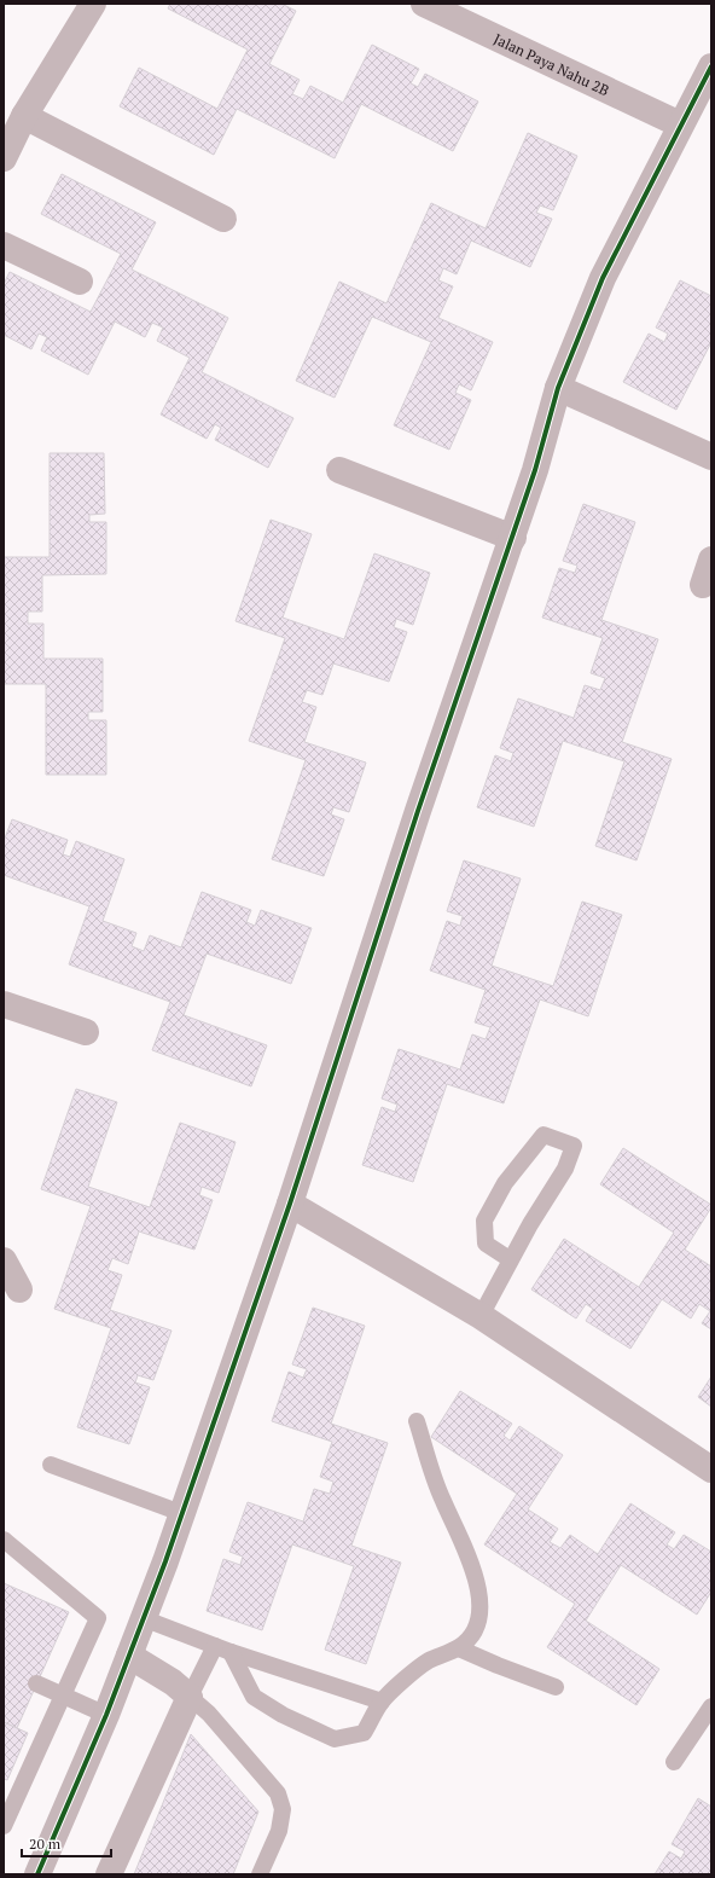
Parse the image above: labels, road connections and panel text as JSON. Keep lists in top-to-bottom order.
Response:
{
  "streets": {
    "street": ["Jalan Paya Nahu 2B"]
  },
  "scale_bar": "20 m"
}
